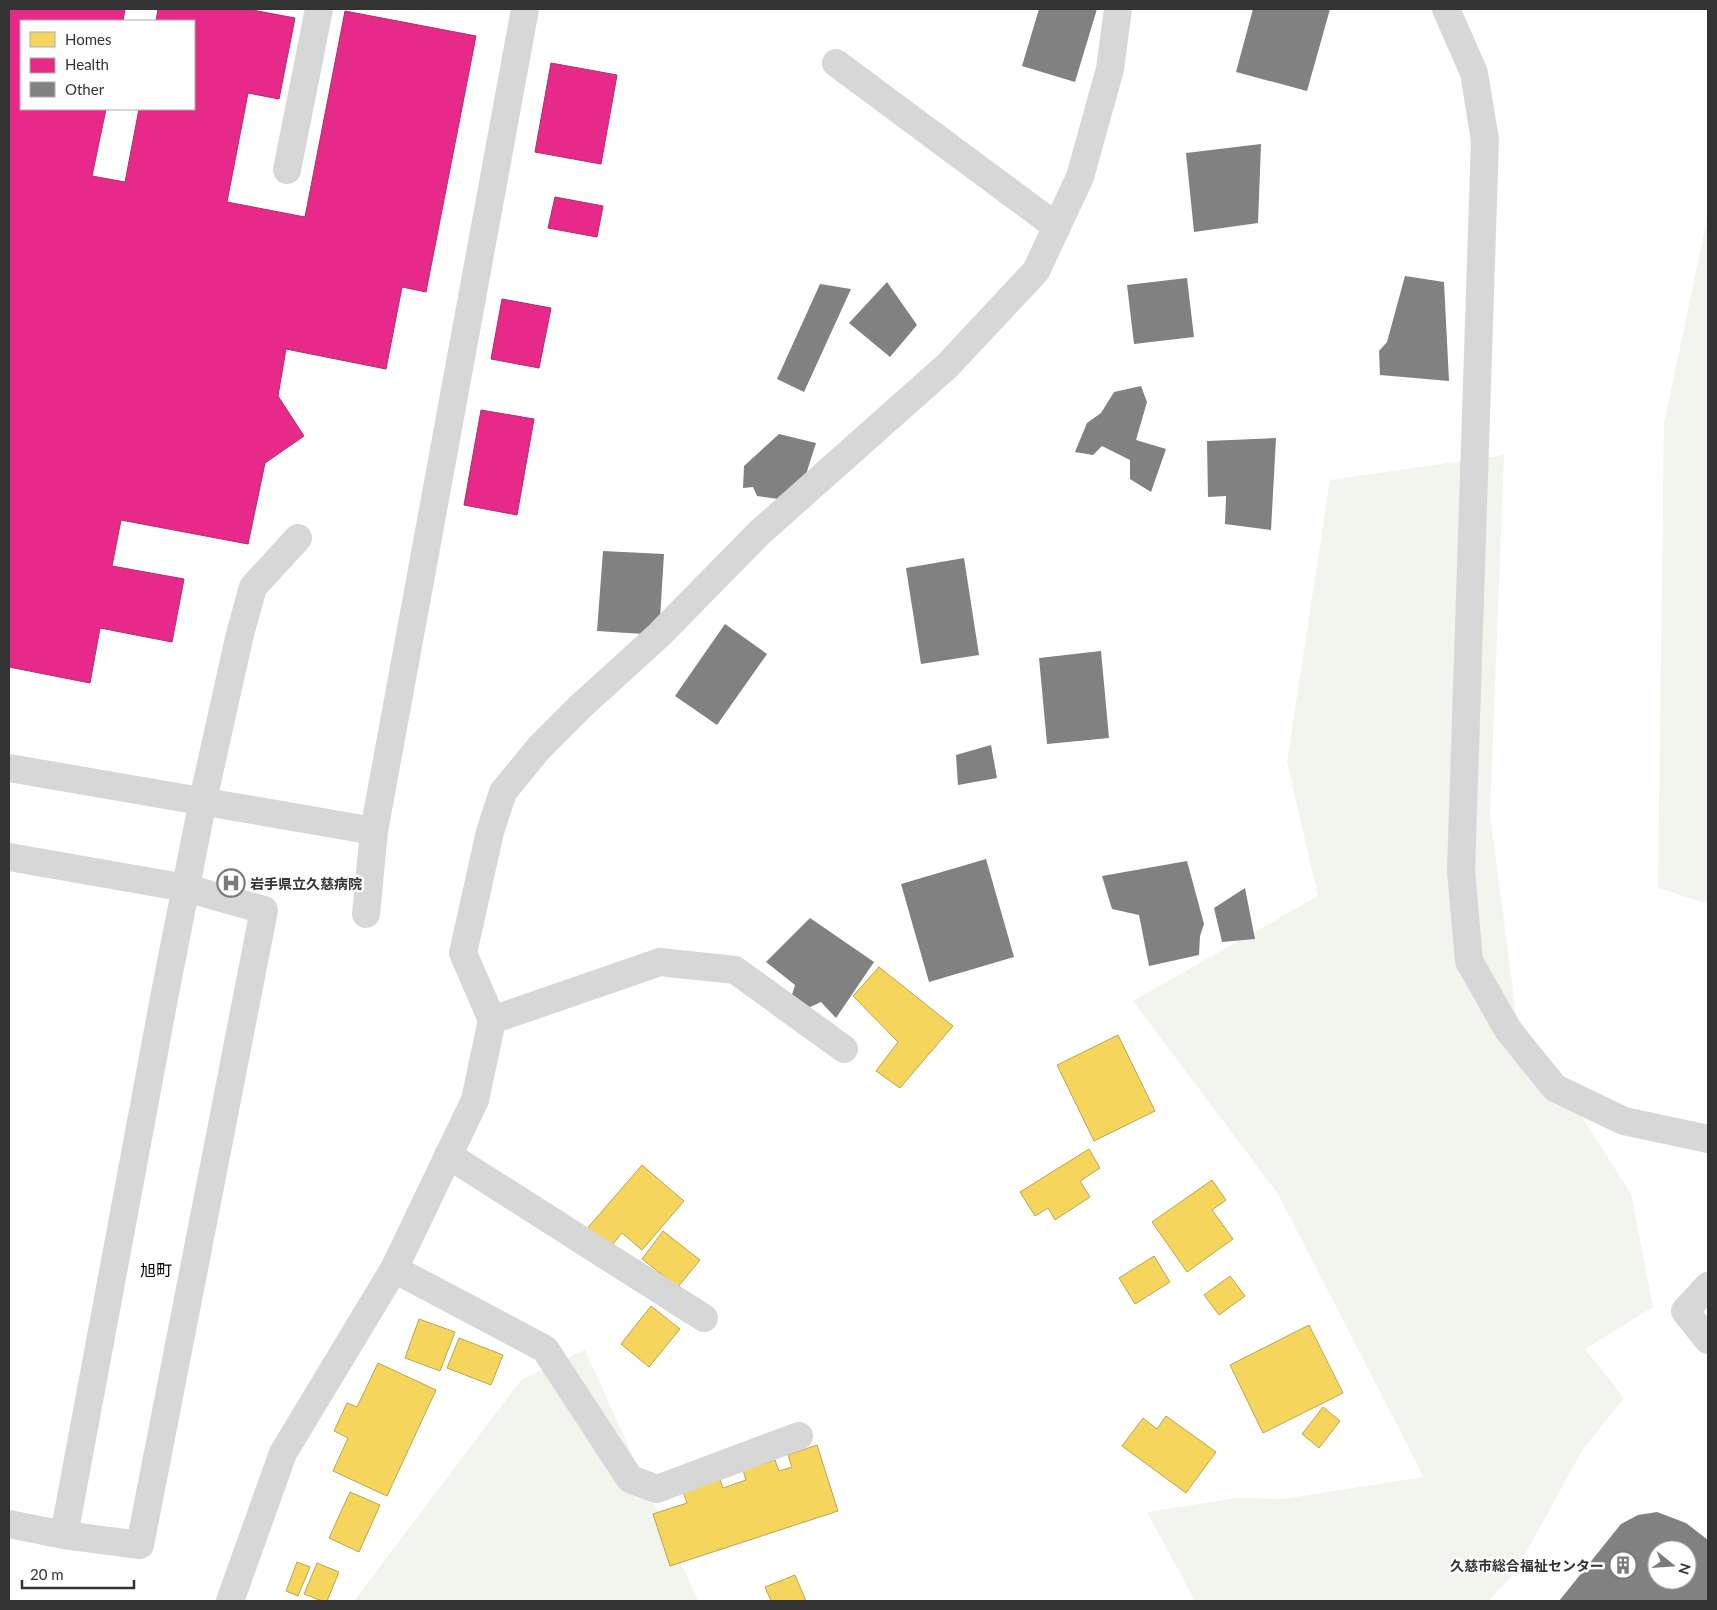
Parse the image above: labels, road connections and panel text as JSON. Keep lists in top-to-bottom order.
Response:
{
  "districts": ["旭町"],
  "places": {
    "hospital": ["岩手県立久慈病院"],
    "building": ["久慈市総合福祉センター"]
  },
  "legend": ["Homes", "Health", "Other"],
  "scale_bar": "20 m",
  "north": "right"
}
